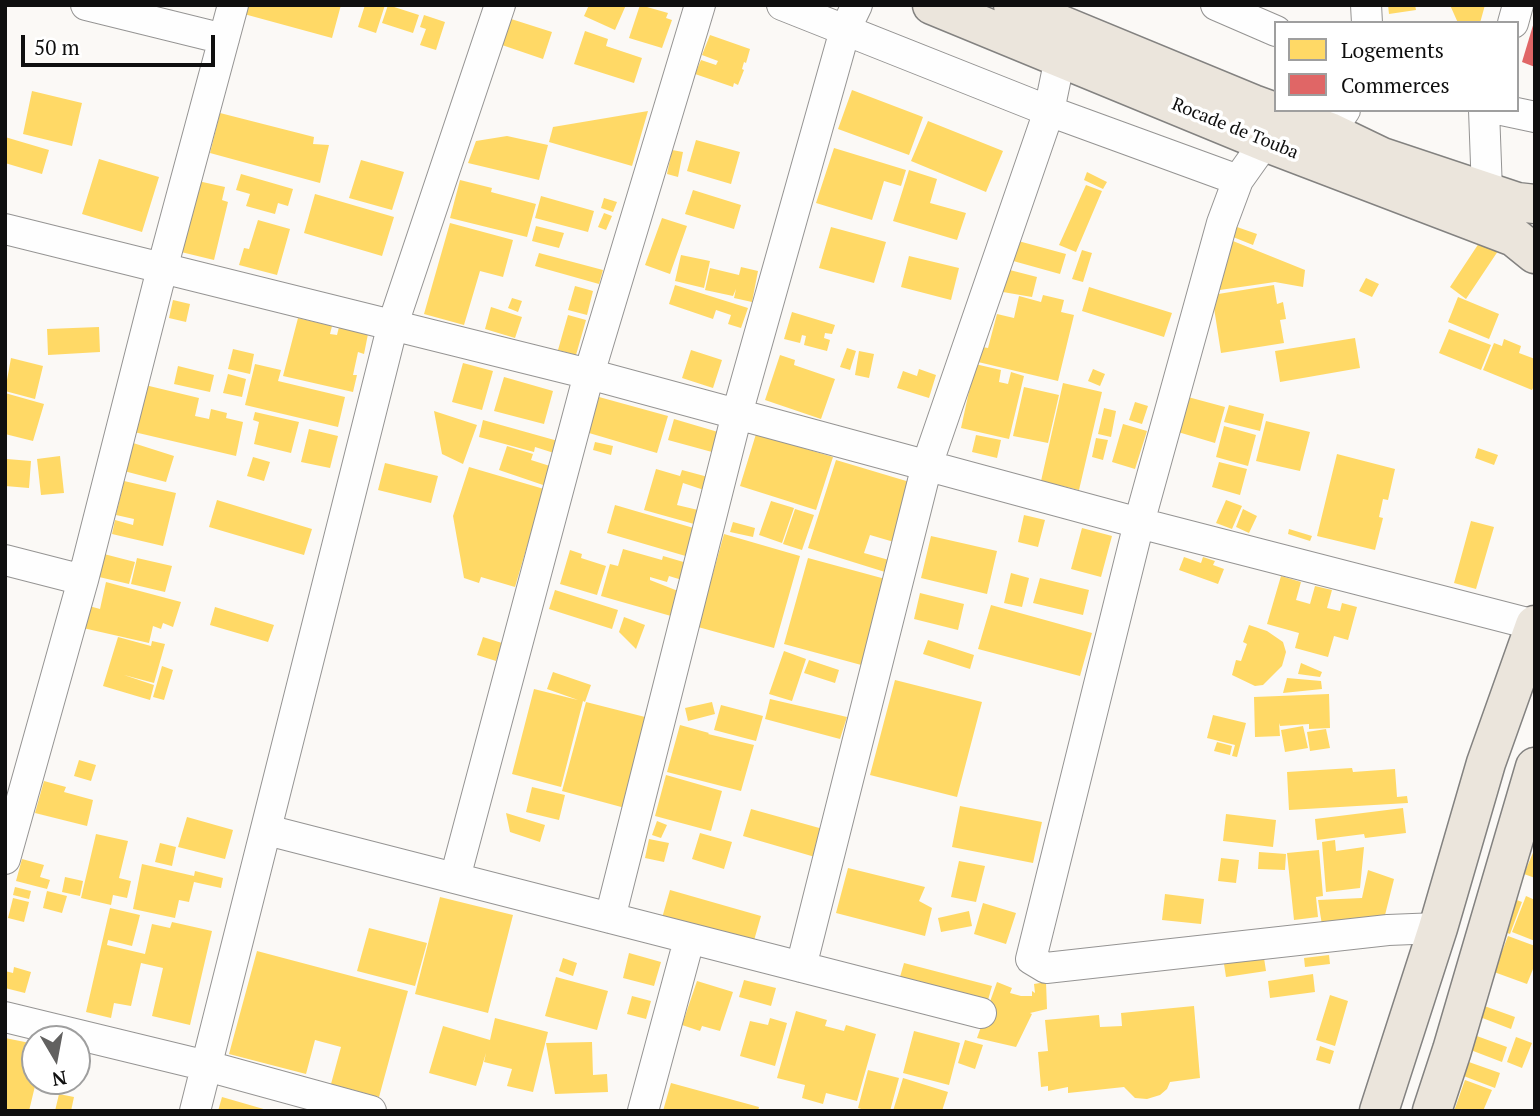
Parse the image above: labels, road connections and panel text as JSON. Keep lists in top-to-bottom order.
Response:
{
  "streets": {
    "main road": ["Rocade de Touba"]
  },
  "legend": ["Logements", "Commerces"],
  "scale_bar": "50 m",
  "north": "bottom"
}
